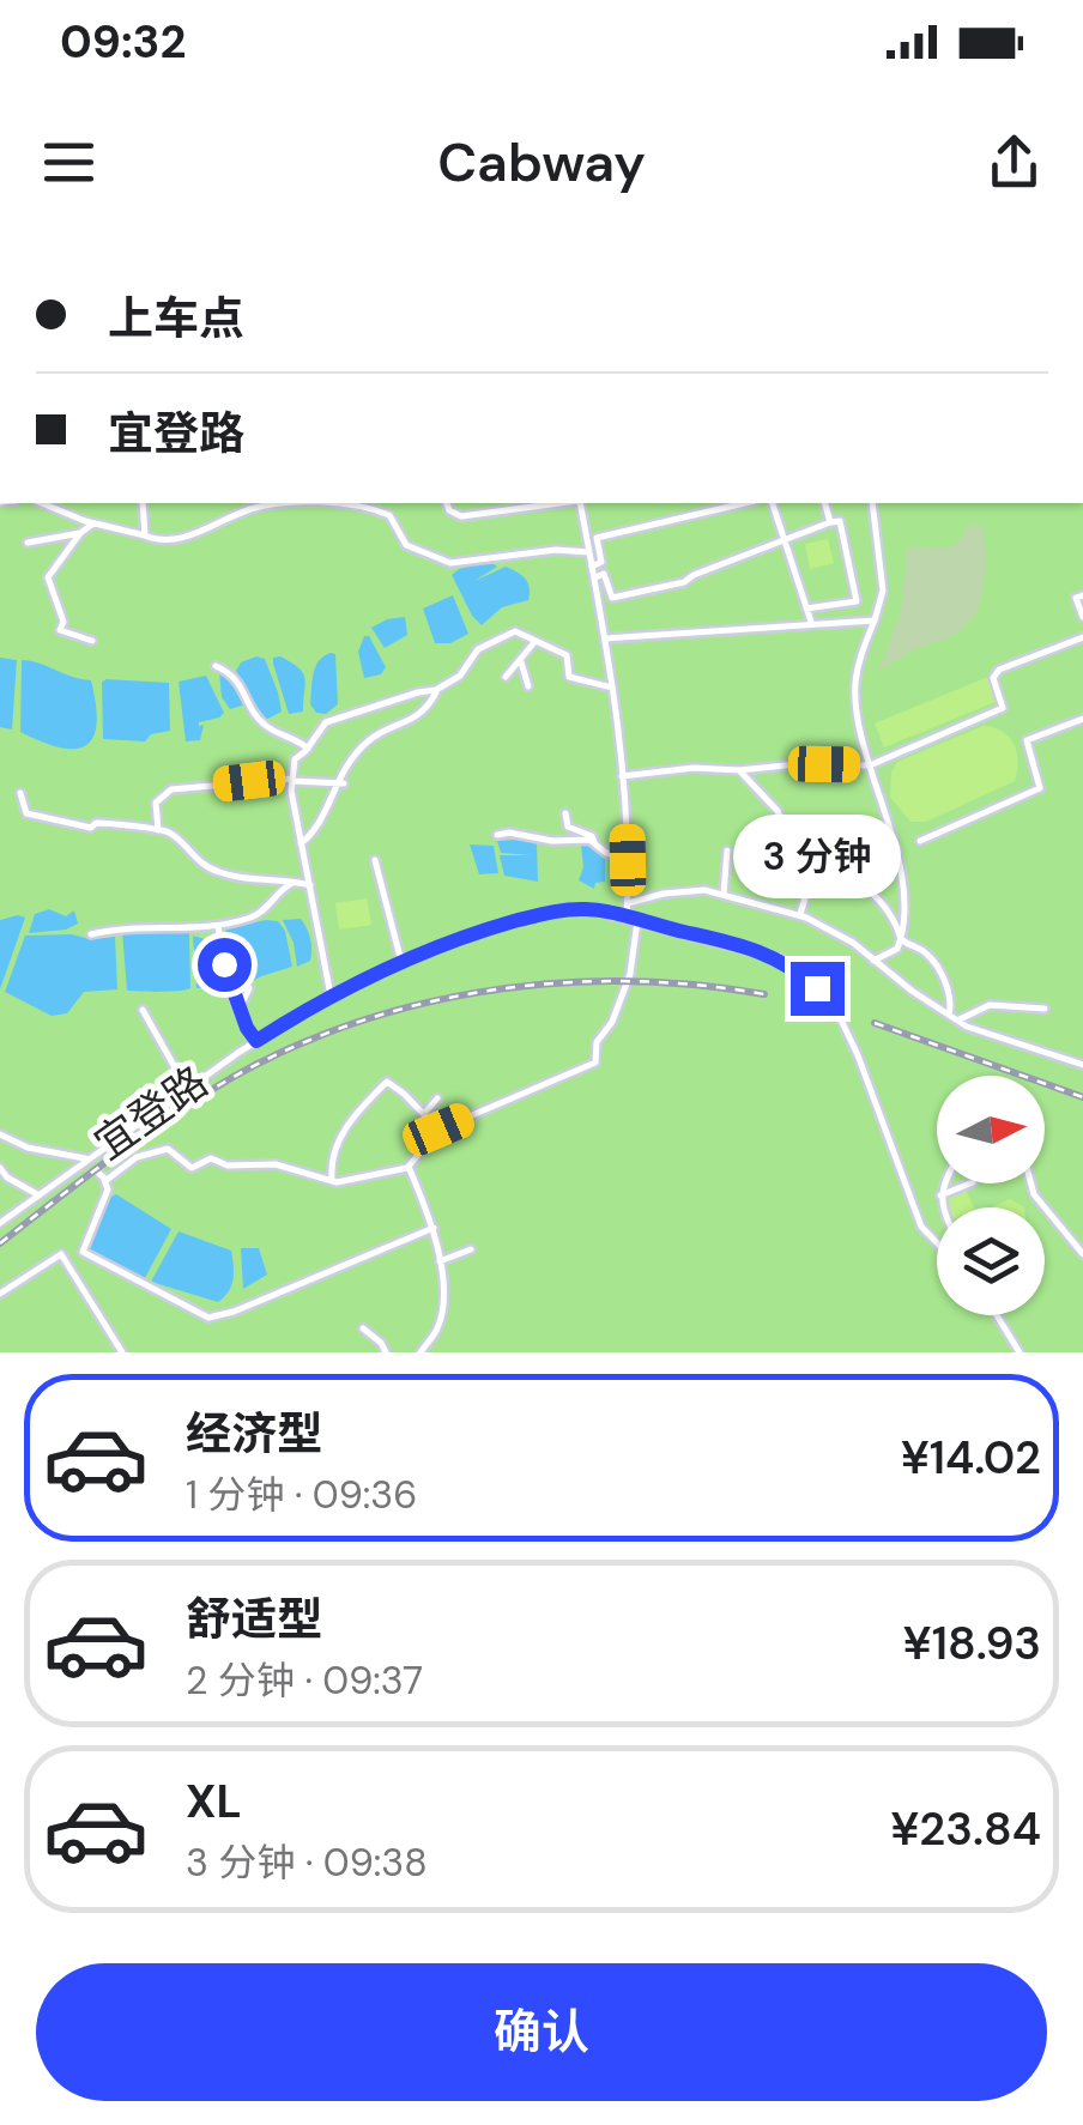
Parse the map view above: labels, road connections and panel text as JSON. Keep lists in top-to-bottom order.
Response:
{
  "streets": {
    "street": ["宜登路"]
  },
  "north": "right",
  "page": {
    "status": "09:32",
    "header": "Cabway",
    "banner": ["上车点", "宜登路"],
    "bubble": "3 分钟",
    "list": [
      {
        "name": "经济型",
        "note": "1 分钟 · 09:36",
        "value": "¥14.02"
      },
      {
        "name": "舒适型",
        "note": "2 分钟 · 09:37",
        "value": "¥18.93"
      },
      {
        "name": "XL",
        "note": "3 分钟 · 09:38",
        "value": "¥23.84"
      }
    ],
    "buttons": "确认"
  }
}
